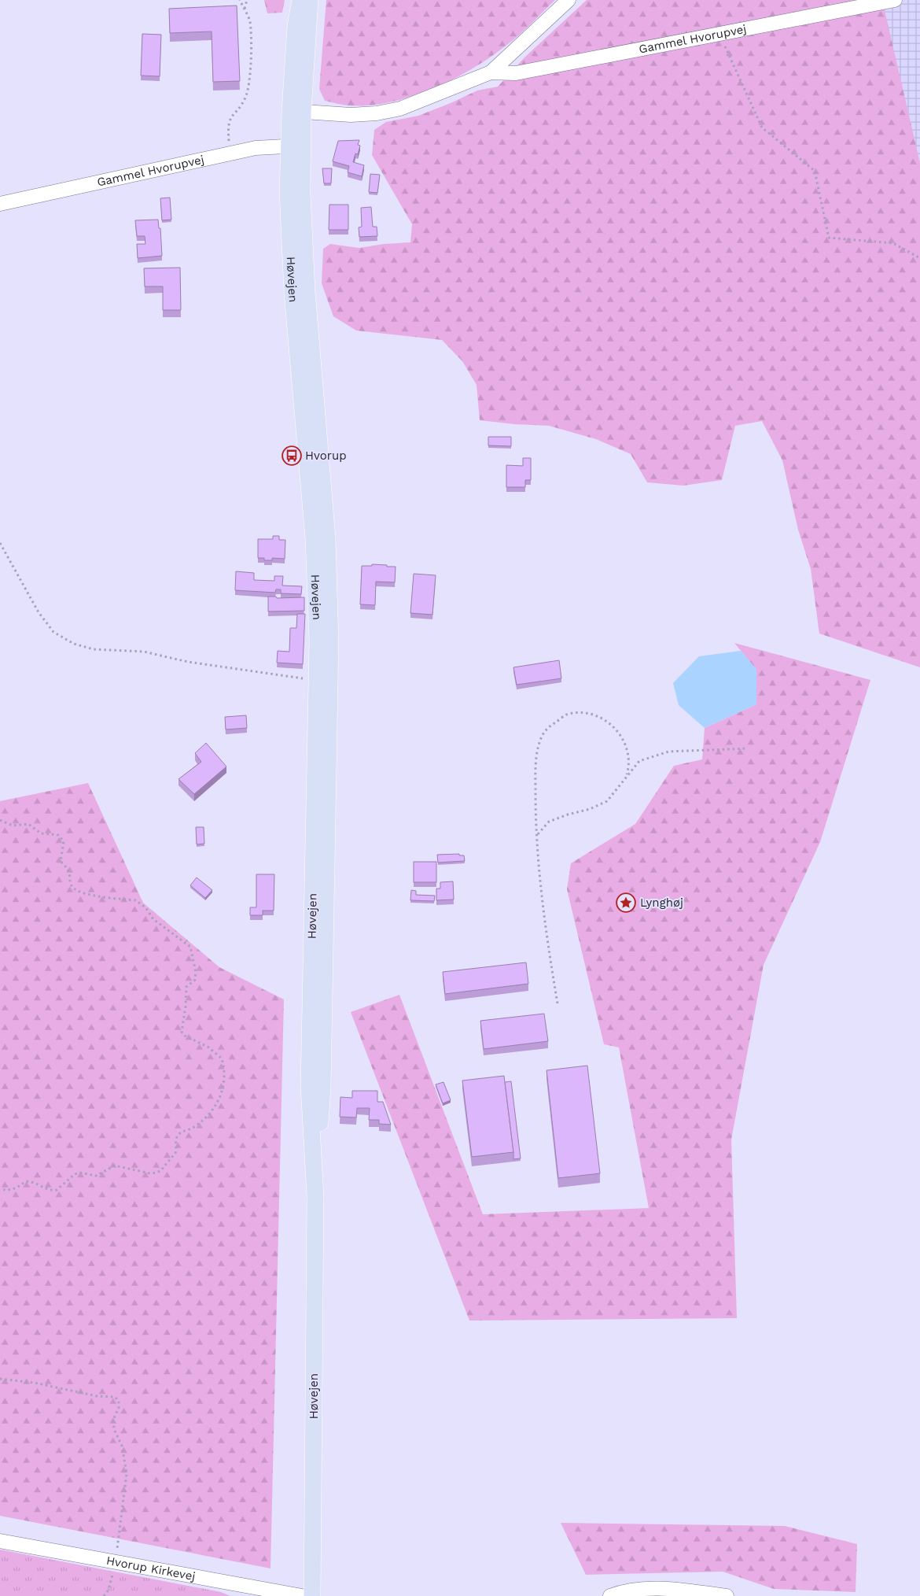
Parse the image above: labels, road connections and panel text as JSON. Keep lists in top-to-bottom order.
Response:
{
  "streets": {
    "main road": ["Høvejen"],
    "street": ["Gammel Hvorupvej", "Hvorup Kirkevej"]
  },
  "crossings": [
    ["Gammel Hvorupvej", "Høvejen"]
  ],
  "places": {
    "bus stop": ["Hvorup"],
    "place": ["Lynghøj"]
  }
}
